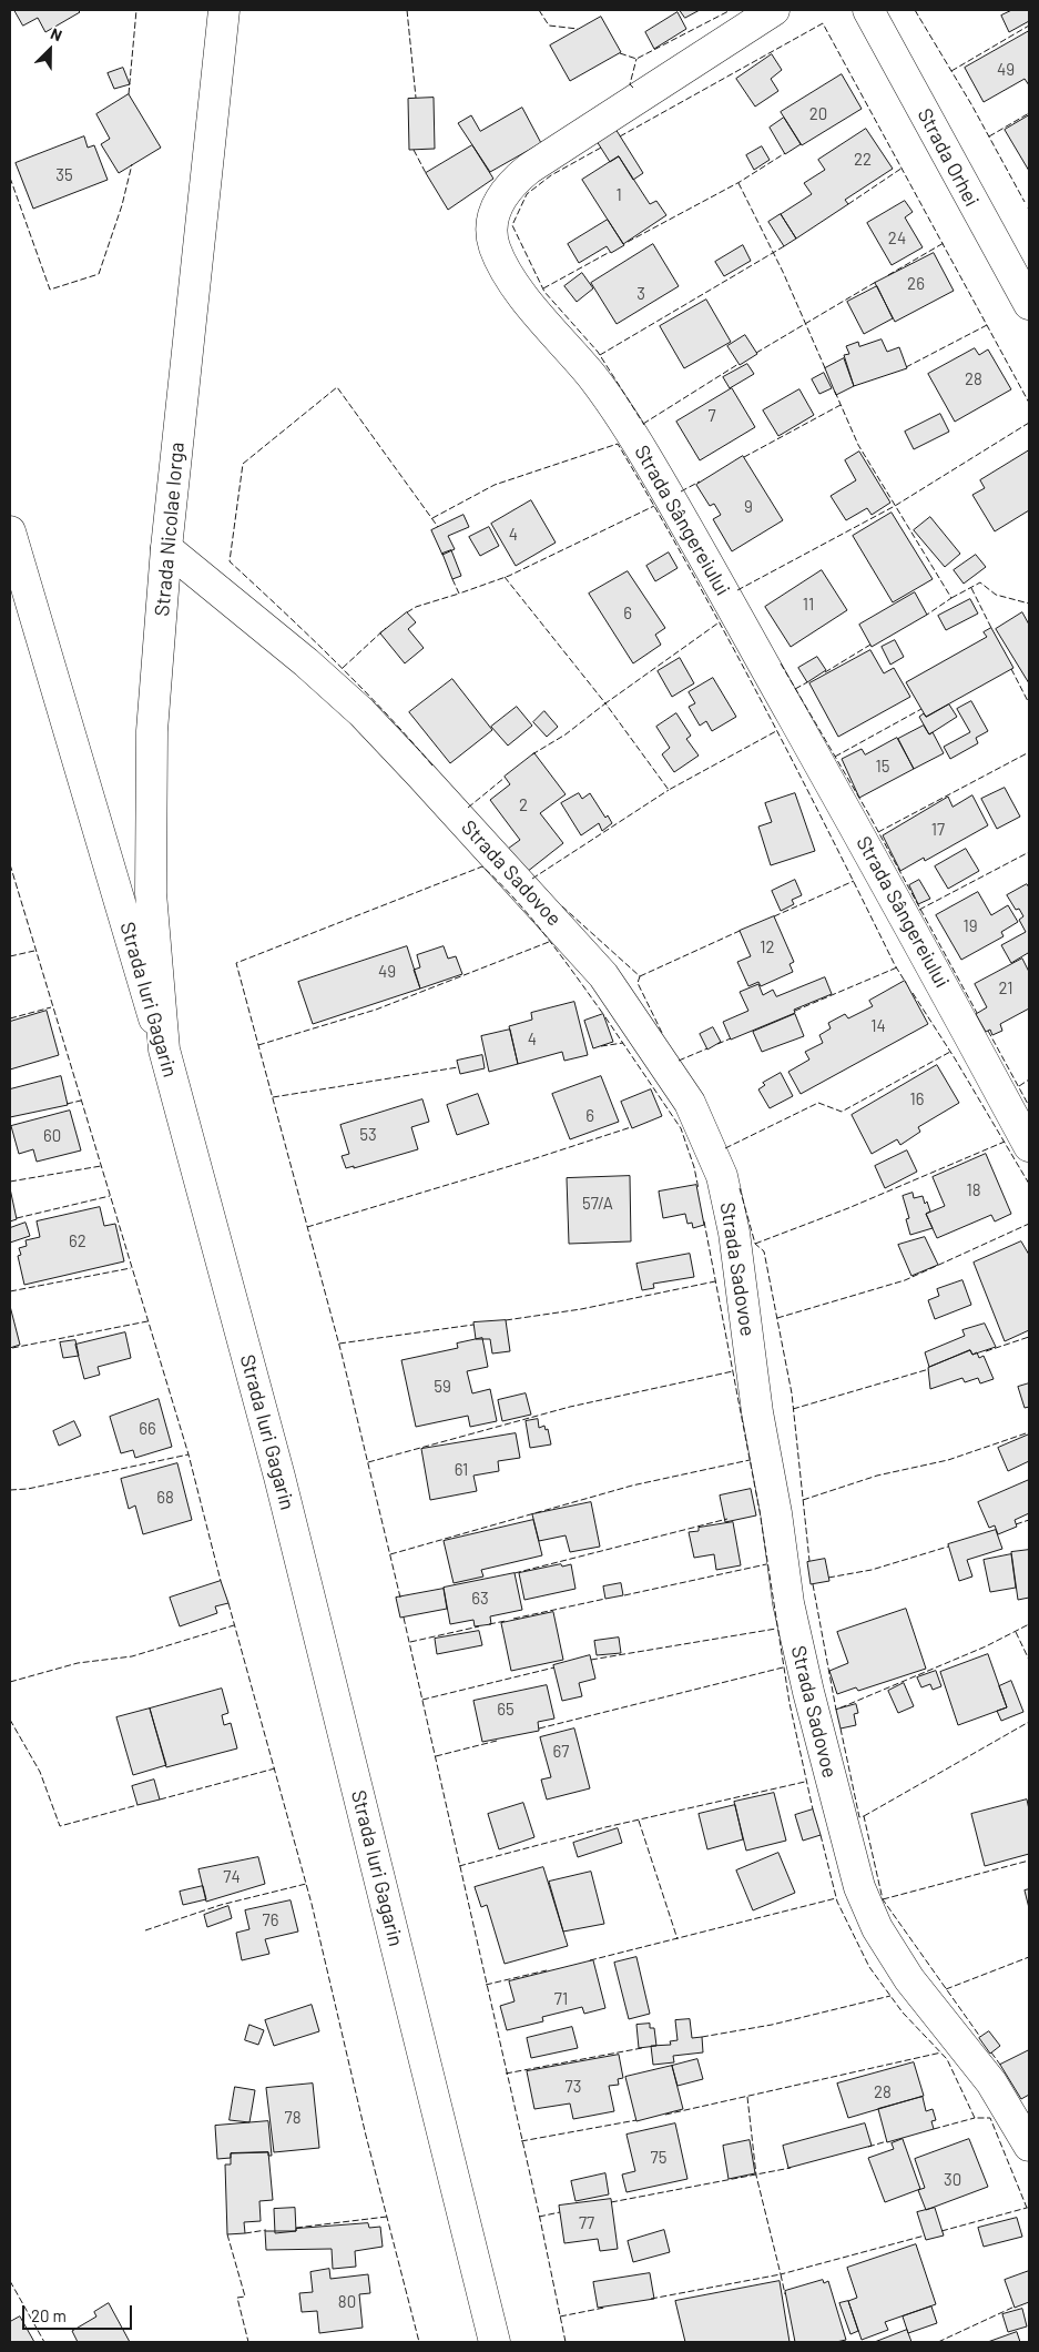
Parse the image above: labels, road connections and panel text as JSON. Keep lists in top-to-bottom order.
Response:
{
  "streets": {
    "street": [
      "Strada Orhei",
      "Strada Sângereiului",
      "Strada Nicolae Iorga",
      "Strada Sadovoe",
      "Strada Iuri Gagarin"
    ]
  },
  "crossings": [
    ["Strada Nicolae Iorga", "Strada Sadovoe"],
    ["Strada Nicolae Iorga", "Strada Iuri Gagarin"]
  ],
  "house_numbers": [
    "49",
    "20",
    "22",
    "35",
    "1",
    "24",
    "26",
    "3",
    "28",
    "7",
    "9",
    "4",
    "11",
    "6",
    "15",
    "2",
    "17",
    "19",
    "12",
    "49",
    "21",
    "14",
    "4",
    "16",
    "6",
    "53",
    "60",
    "18",
    "57/A",
    "62",
    "59",
    "66",
    "61",
    "68",
    "63",
    "65",
    "67",
    "74",
    "76",
    "71",
    "73",
    "28",
    "78",
    "75",
    "30",
    "77",
    "80"
  ],
  "scale_bar": "20 m",
  "north": "top right"
}
